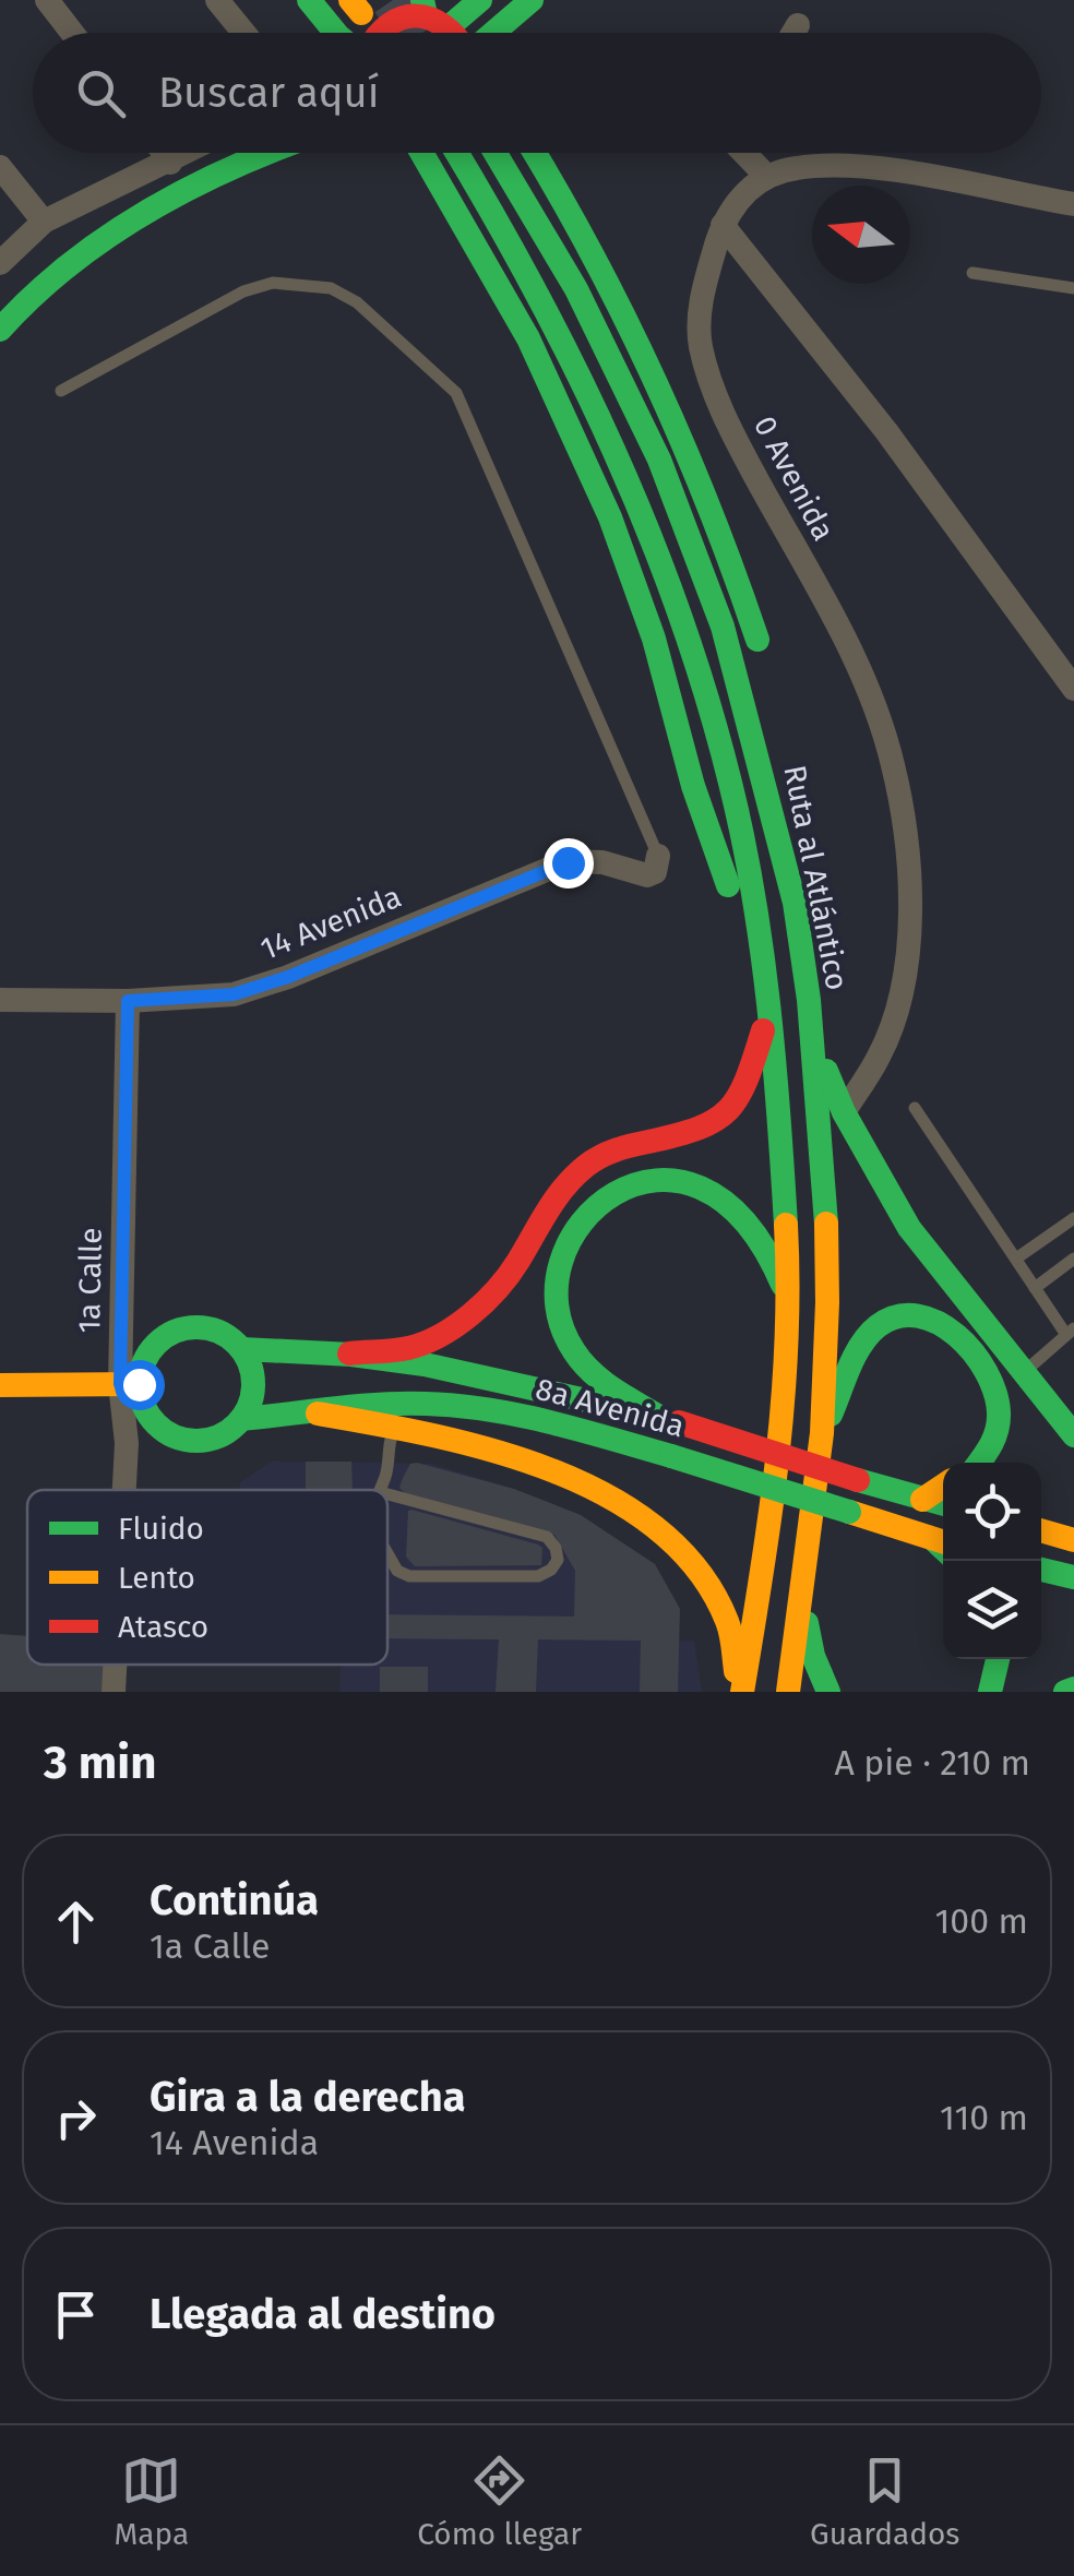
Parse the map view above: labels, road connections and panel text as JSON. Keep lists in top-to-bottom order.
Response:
{
  "streets": {
    "main road": ["Ruta al Atlántico", "8a Avenida"],
    "street": ["0 Avenida", "14 Avenida", "1a Calle"]
  },
  "crossings": [
    ["14 Avenida", "1a Calle"],
    ["1a Calle", "8a Avenida"]
  ],
  "legend": ["Fluido", "Lento", "Atasco"],
  "north": "left",
  "page": {
    "search": "Buscar aquí",
    "heading": ["3 min", "A pie · 210 m"],
    "list": [
      ["Continúa", "1a Calle", "100 m"],
      ["Gira a la derecha", "14 Avenida", "110 m"],
      "Llegada al destino"
    ],
    "nav": ["Mapa", "Cómo llegar", "Guardados"]
  }
}
